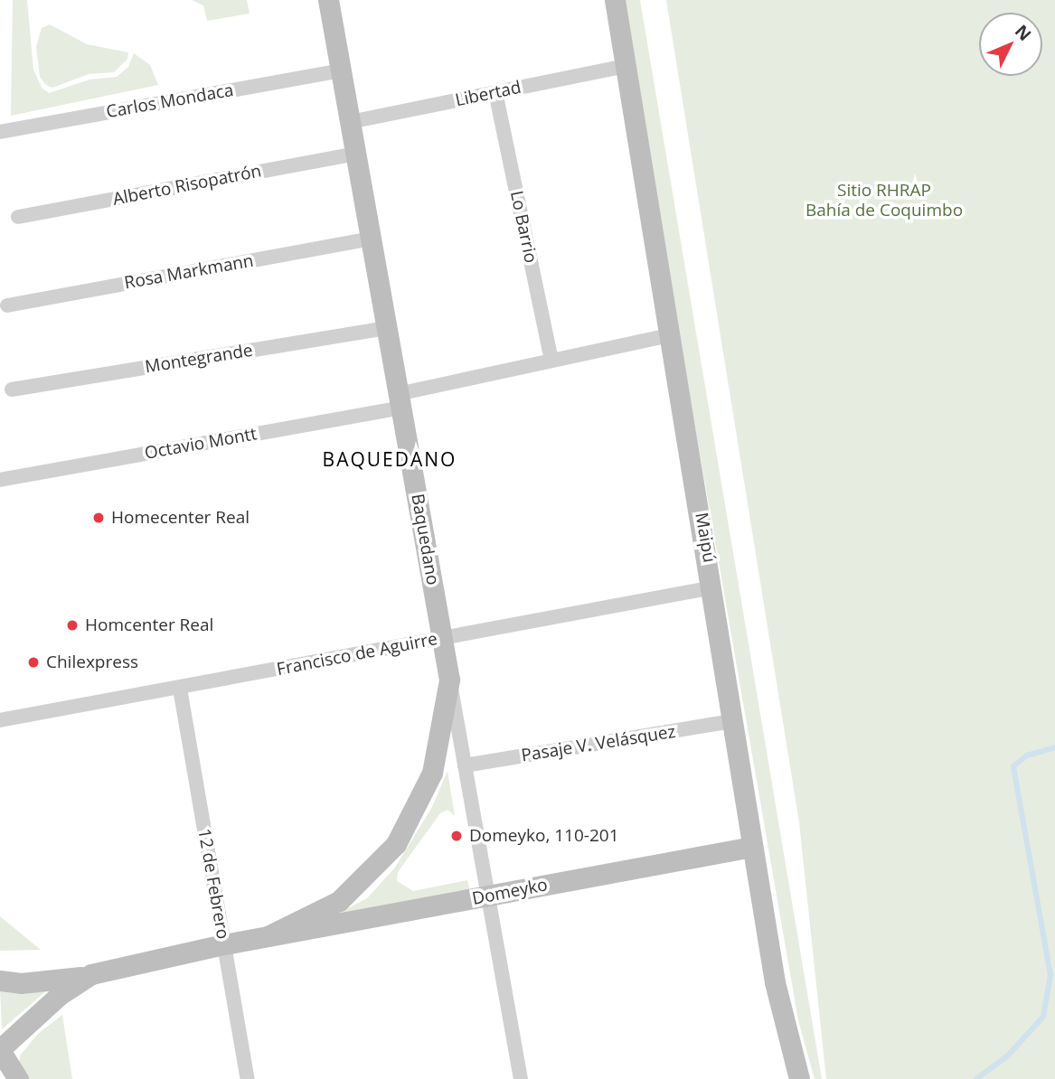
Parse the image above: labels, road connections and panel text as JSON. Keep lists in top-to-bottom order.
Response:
{
  "streets": {
    "main road": ["Maipú", "Baquedano", "Domeyko"],
    "street": [
      "Libertad",
      "Carlos Mondaca",
      "Alberto Risopatrón",
      "Lo Barrio",
      "Rosa Markmann",
      "Montegrande",
      "Octavio Montt",
      "Francisco de Aguirre",
      "Pasaje V. Velásquez",
      "12 de Febrero"
    ]
  },
  "crossings": [
    ["Libertad", "Lo Barrio"],
    ["Libertad", "Maipú"],
    ["Libertad", "Baquedano"],
    ["Carlos Mondaca", "Baquedano"],
    ["Alberto Risopatrón", "Baquedano"],
    ["Rosa Markmann", "Baquedano"],
    ["Montegrande", "Baquedano"],
    ["Octavio Montt", "Baquedano"],
    ["Maipú", "Francisco de Aguirre"],
    ["Maipú", "Pasaje V. Velásquez"],
    ["Maipú", "Domeyko"],
    ["Baquedano", "Francisco de Aguirre"],
    ["Baquedano", "Pasaje V. Velásquez"],
    ["Baquedano", "Domeyko"],
    ["Francisco de Aguirre", "12 de Febrero"],
    ["12 de Febrero", "Domeyko"]
  ],
  "districts": ["BAQUEDANO"],
  "parks": ["Sitio RHRAP Bahía de Coquimbo"],
  "places": [
    "Homecenter Real",
    "Homcenter Real",
    "Chilexpress",
    "Domeyko, 110-201"
  ],
  "north": "top right"
}
